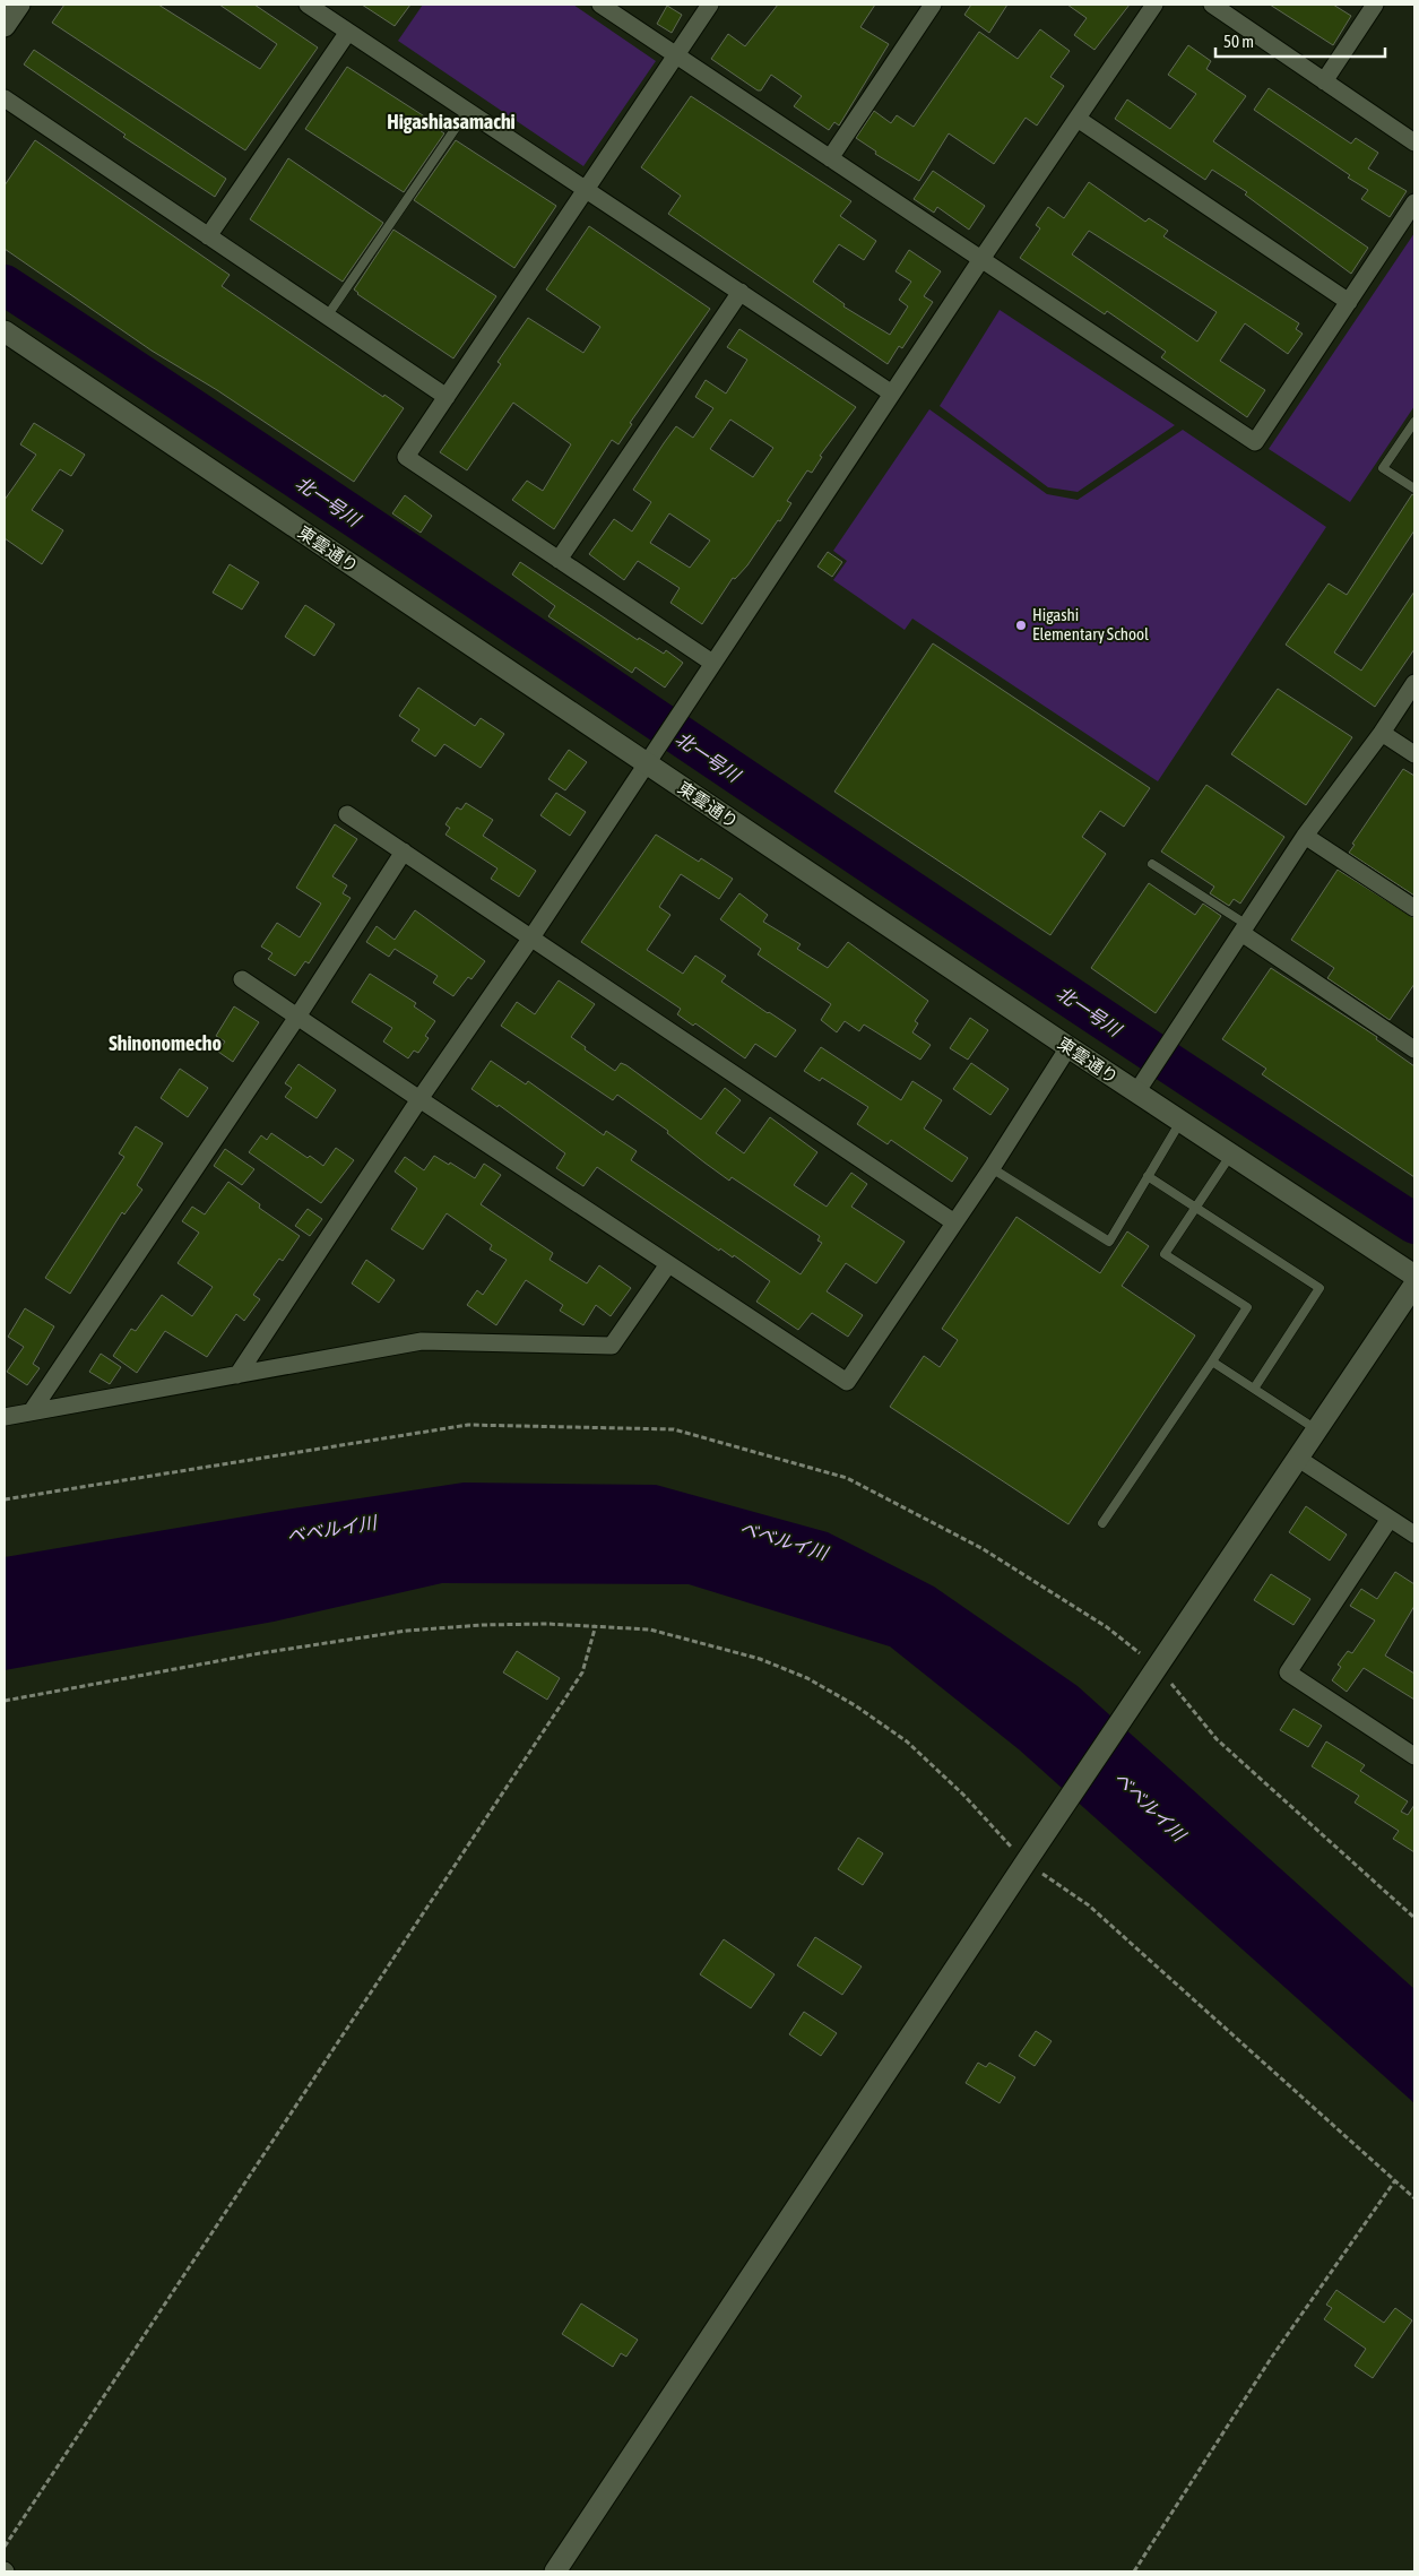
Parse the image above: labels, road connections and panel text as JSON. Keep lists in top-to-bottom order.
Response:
{
  "streets": {
    "street": ["東雲通り"]
  },
  "districts": ["Higashiasamachi", "Shinonomecho"],
  "water": ["北一号川", "ベベルイ川"],
  "places": ["Higashi Elementary School"],
  "scale_bar": "50 m"
}
